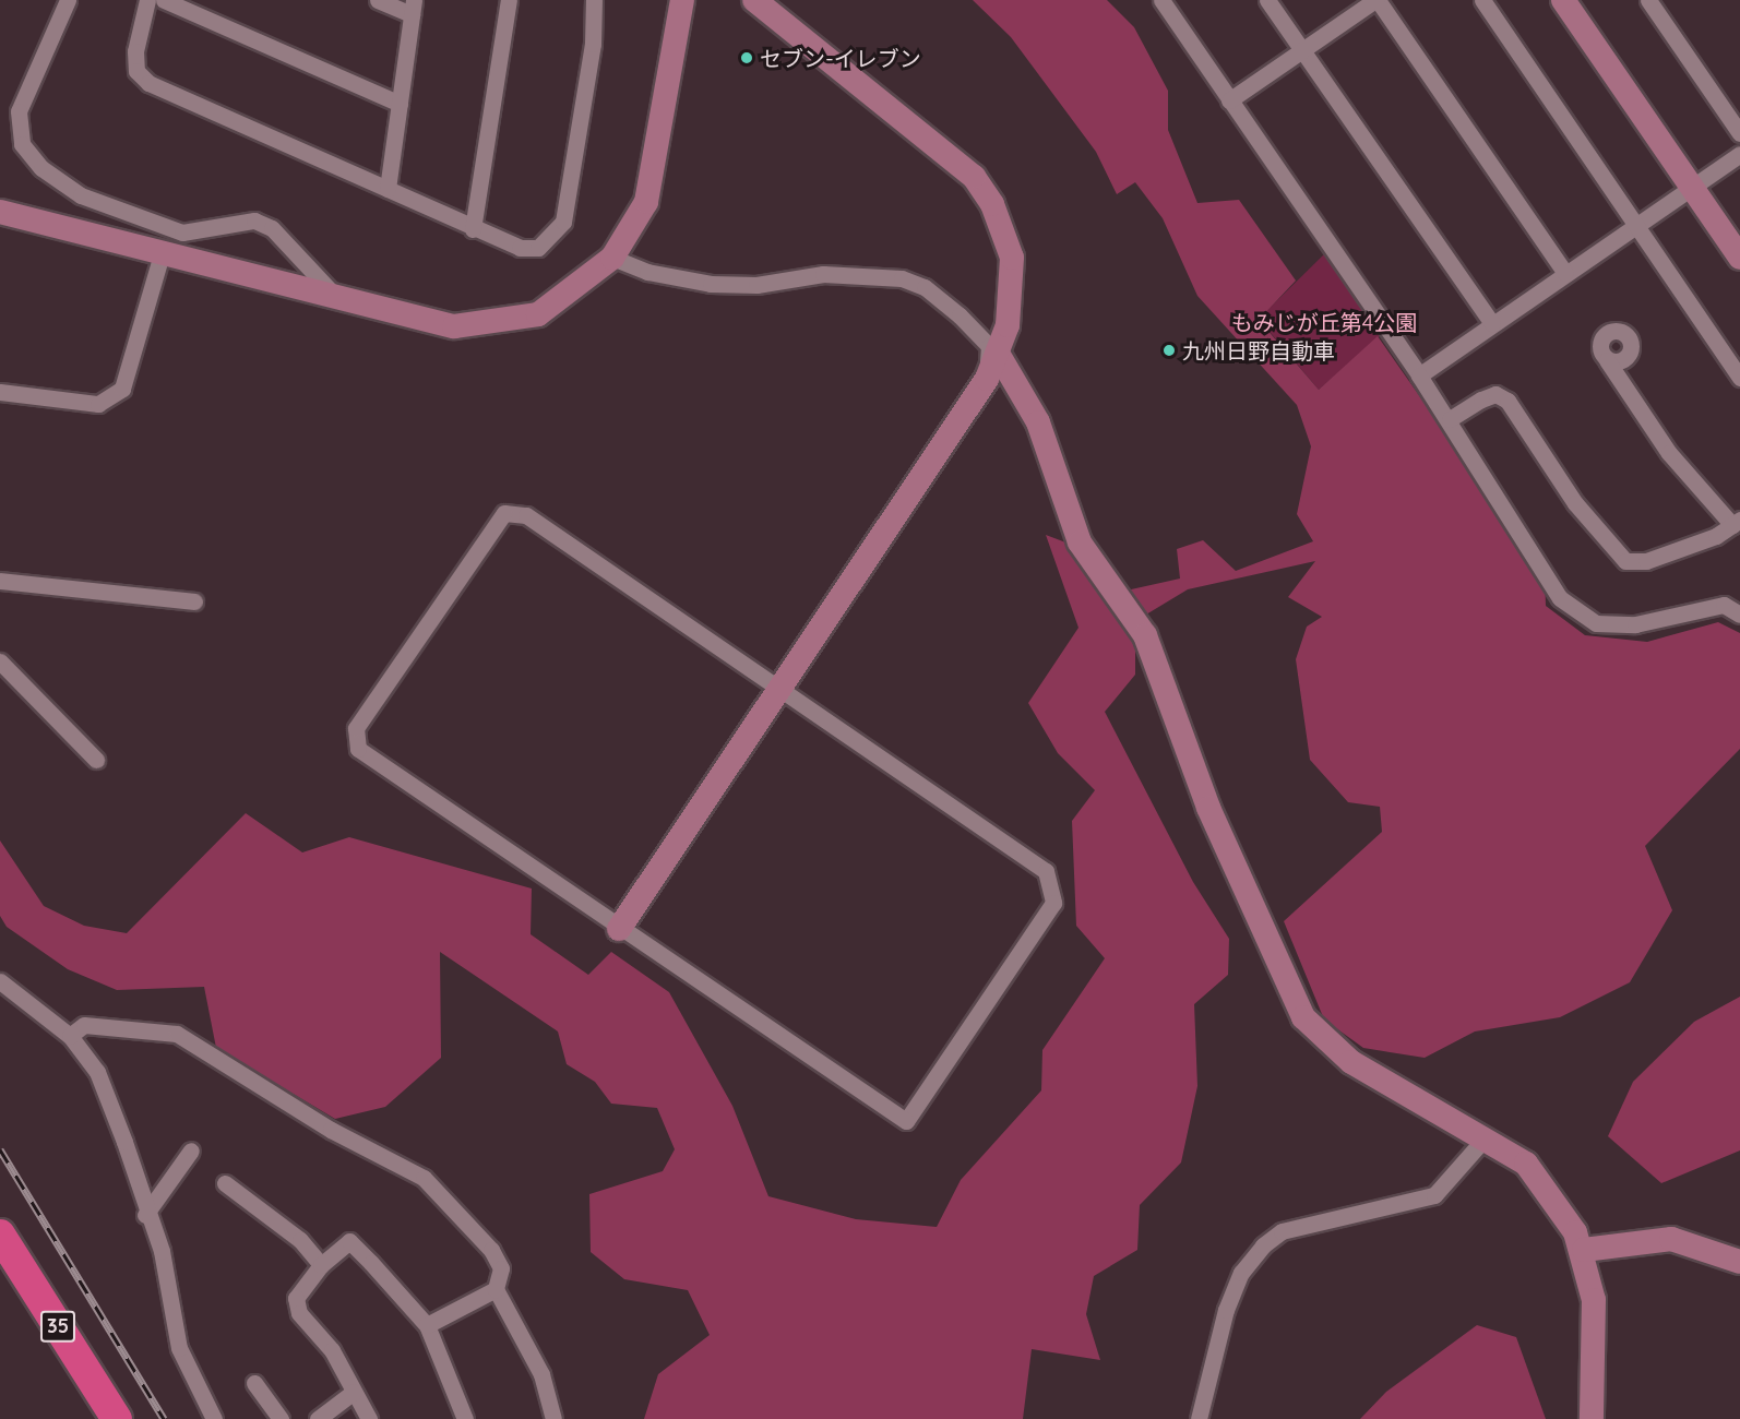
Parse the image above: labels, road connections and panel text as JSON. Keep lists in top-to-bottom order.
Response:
{
  "streets": {
    "highway": ["35"]
  },
  "parks": ["もみじが丘第4公園"],
  "places": ["セブン-イレブン", "九州日野自動車"]
}
